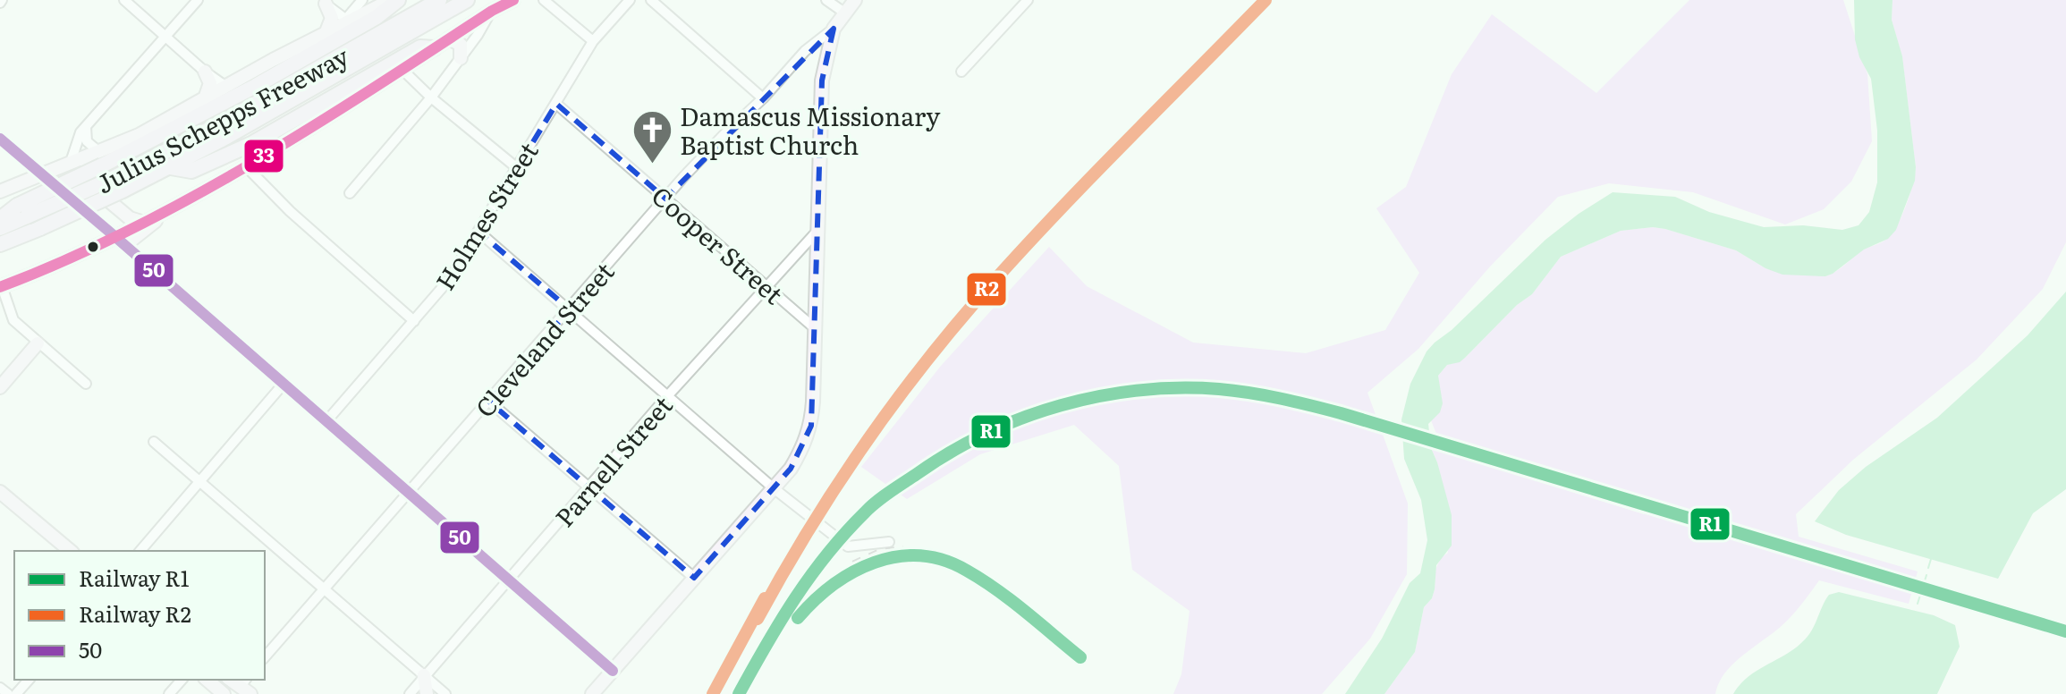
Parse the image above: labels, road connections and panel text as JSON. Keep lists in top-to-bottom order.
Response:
{
  "streets": {
    "highway": ["Julius Schepps Freeway"],
    "street": [
      "Holmes Street",
      "Cooper Street",
      "Cleveland Street",
      "Parnell Street"
    ]
  },
  "crossings": [
    ["Holmes Street", "Cooper Street"],
    ["Cooper Street", "Cleveland Street"],
    ["Cooper Street", "Parnell Street"]
  ],
  "places": {
    "church": ["Damascus Missionary Baptist Church"]
  },
  "lines": [
    "rail line R2",
    "transit line 33",
    "transit line 50",
    "rail line R1"
  ],
  "legend": ["Railway R1", "Railway R2", "50"]
}
